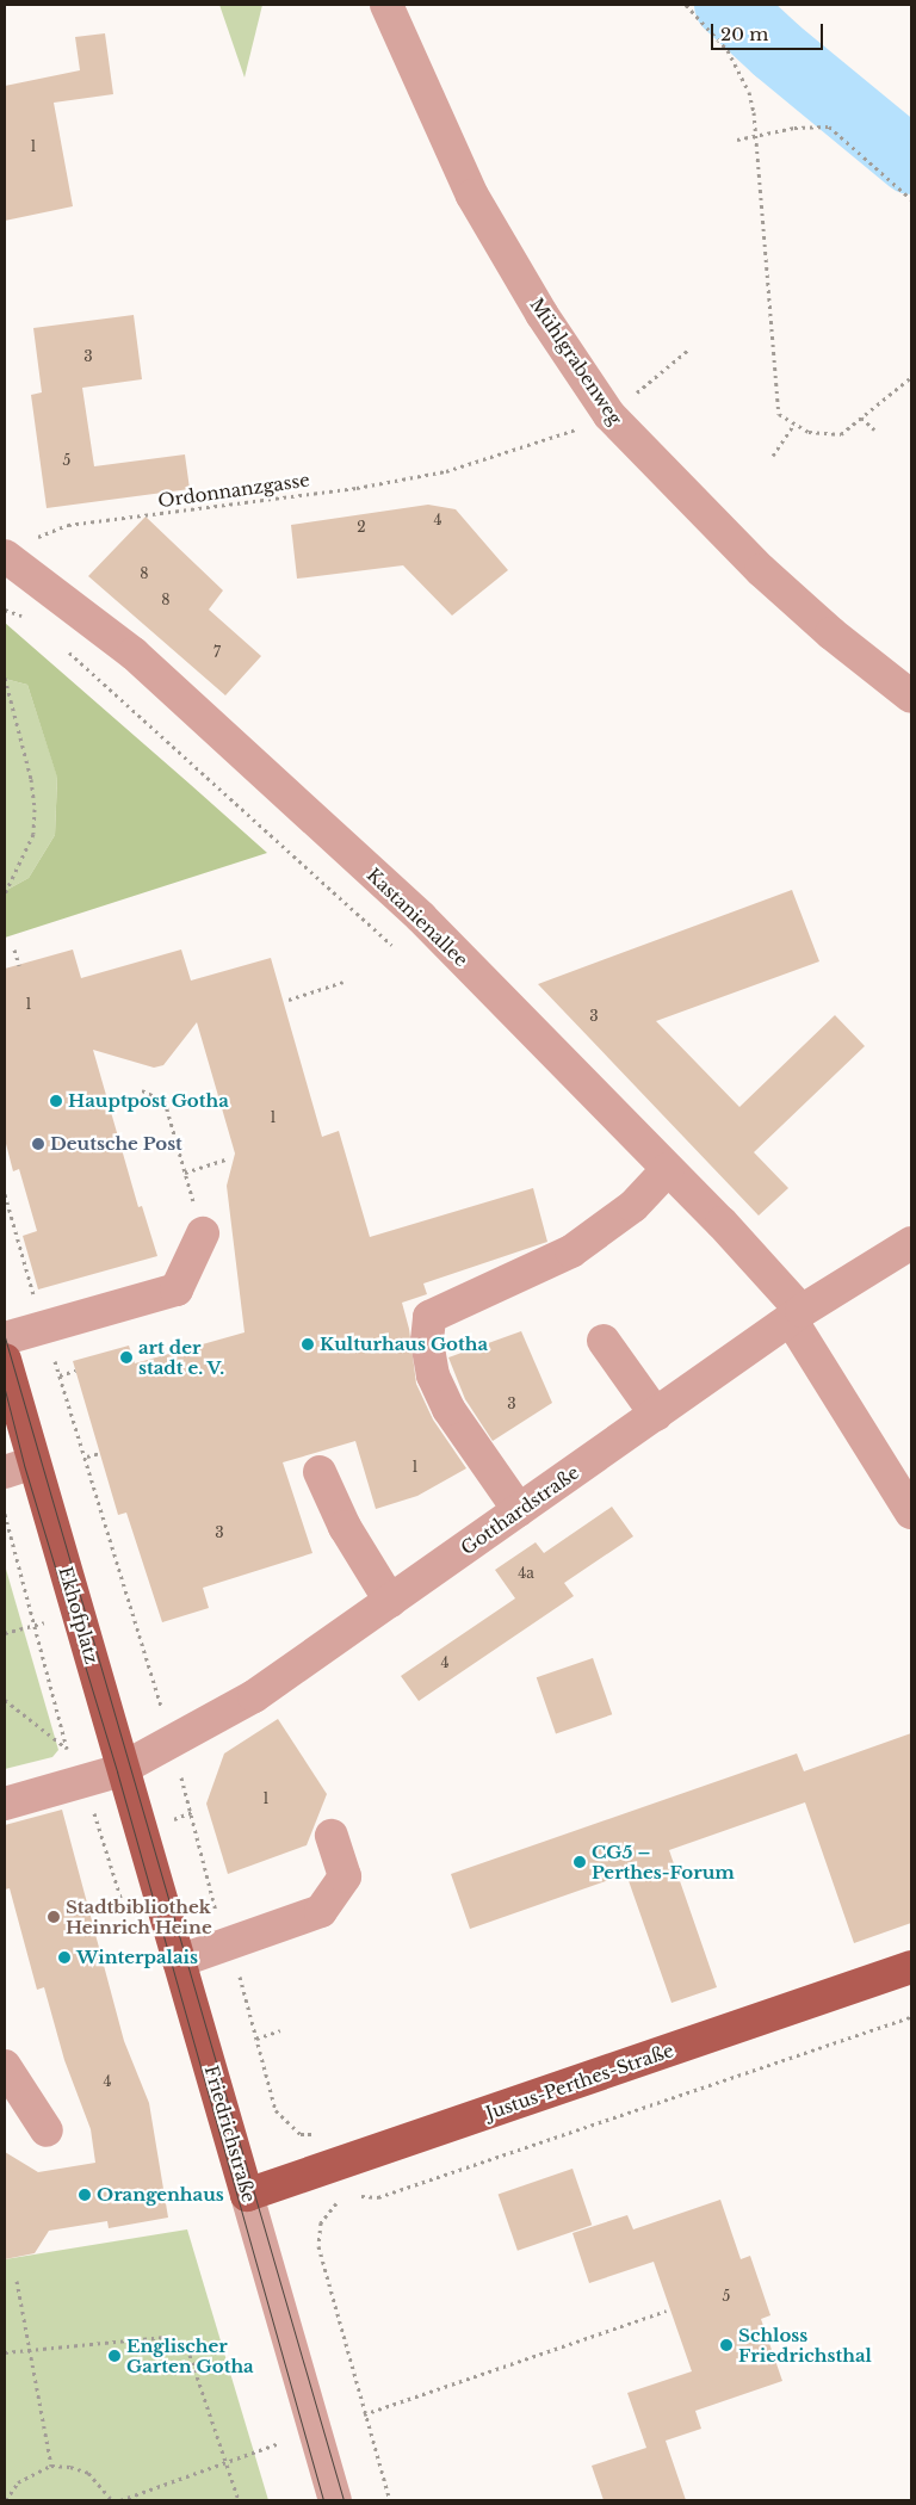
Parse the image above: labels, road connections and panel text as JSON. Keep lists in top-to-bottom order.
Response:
{
  "streets": {
    "main road": ["Ekhofplatz", "Justus-Perthes-Straße", "Friedrichstraße"],
    "street": ["Mühlgrabenweg", "Kastanienallee", "Gotthardstraße"],
    "path": ["Ordonnanzgasse"]
  },
  "crossings": [
    ["Mühlgrabenweg", "Ordonnanzgasse"],
    ["Ordonnanzgasse", "Kastanienallee"],
    ["Kastanienallee", "Gotthardstraße"],
    ["Gotthardstraße", "Ekhofplatz"],
    ["Gotthardstraße", "Friedrichstraße"],
    ["Ekhofplatz", "Friedrichstraße"],
    ["Justus-Perthes-Straße", "Friedrichstraße"]
  ],
  "places": [
    "Hauptpost Gotha",
    "Deutsche Post",
    "Kulturhaus Gotha",
    "art der stadt e. V.",
    "CG5 – Perthes-Forum",
    "Stadtbibliothek Heinrich Heine",
    "Winterpalais",
    "Orangenhaus",
    "Schloss Friedrichsthal",
    "Englischer Garten Gotha"
  ],
  "house_numbers": [
    "1",
    "3",
    "5",
    "4",
    "2",
    "8",
    "8",
    "7",
    "1",
    "3",
    "1",
    "3",
    "1",
    "3",
    "4a",
    "4",
    "1",
    "4",
    "5"
  ],
  "scale_bar": "20 m"
}
